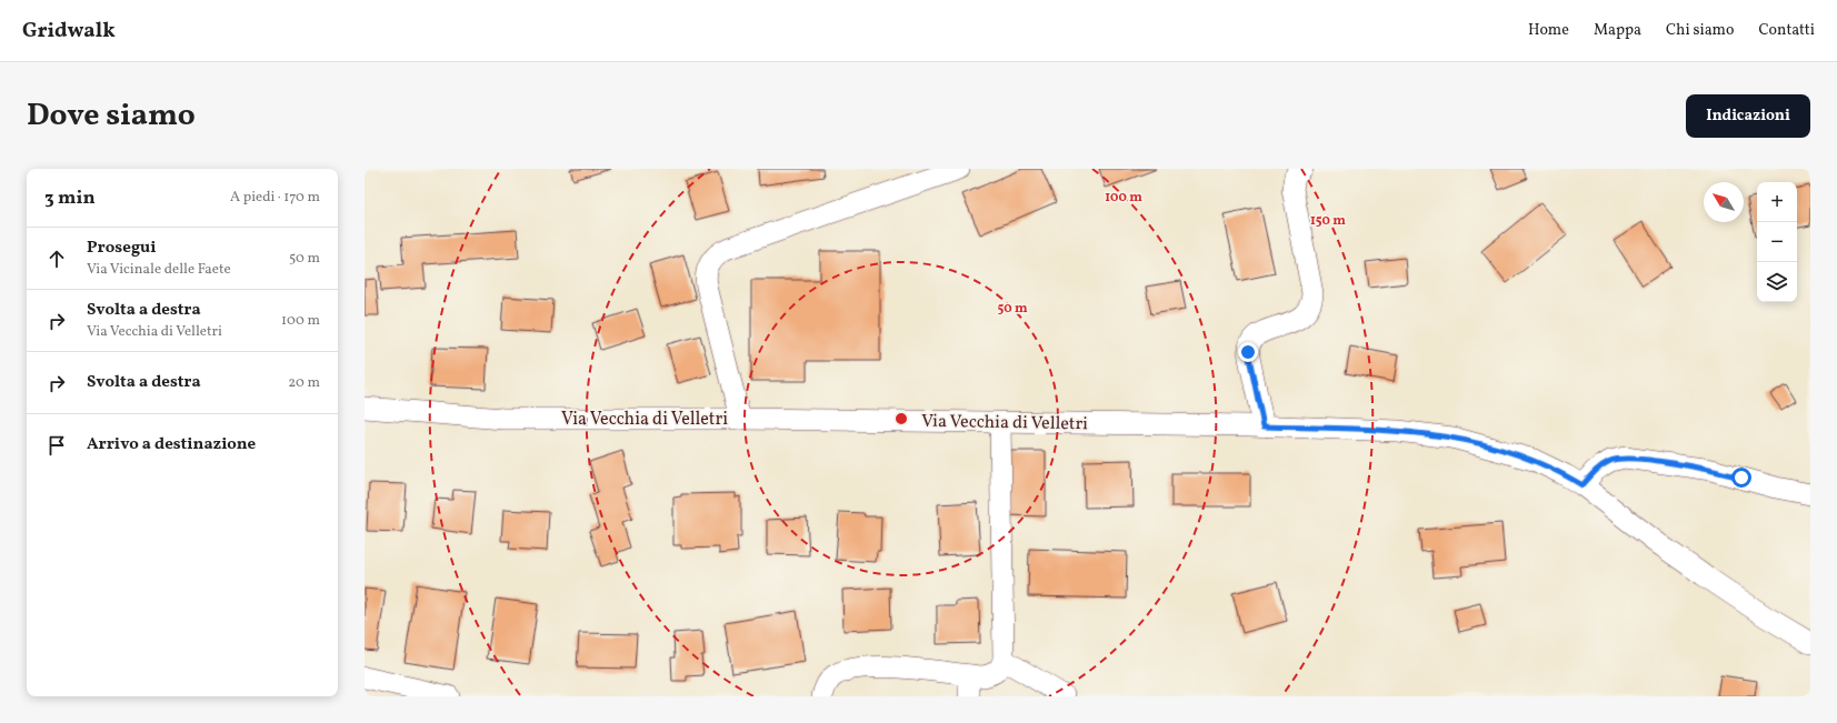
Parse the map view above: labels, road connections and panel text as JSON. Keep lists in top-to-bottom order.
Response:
{
  "streets": {
    "street": ["Via Vecchia di Velletri"]
  },
  "north": "top left",
  "page": {
    "header": "Gridwalk",
    "nav": [
      "Home",
      "Mappa",
      "Chi siamo",
      "Contatti"
    ],
    "title": "Dove siamo",
    "buttons": "Indicazioni",
    "heading": ["3 min", "A piedi · 170 m"],
    "map_buttons": ["+", "−"],
    "list": [
      ["Prosegui", "Via Vicinale delle Faete", "50 m"],
      ["Svolta a destra", "Via Vecchia di Velletri", "100 m"],
      ["Svolta a destra", "20 m"],
      "Arrivo a destinazione"
    ]
  },
  "rings": ["100 m", "150 m", "50 m"]
}
